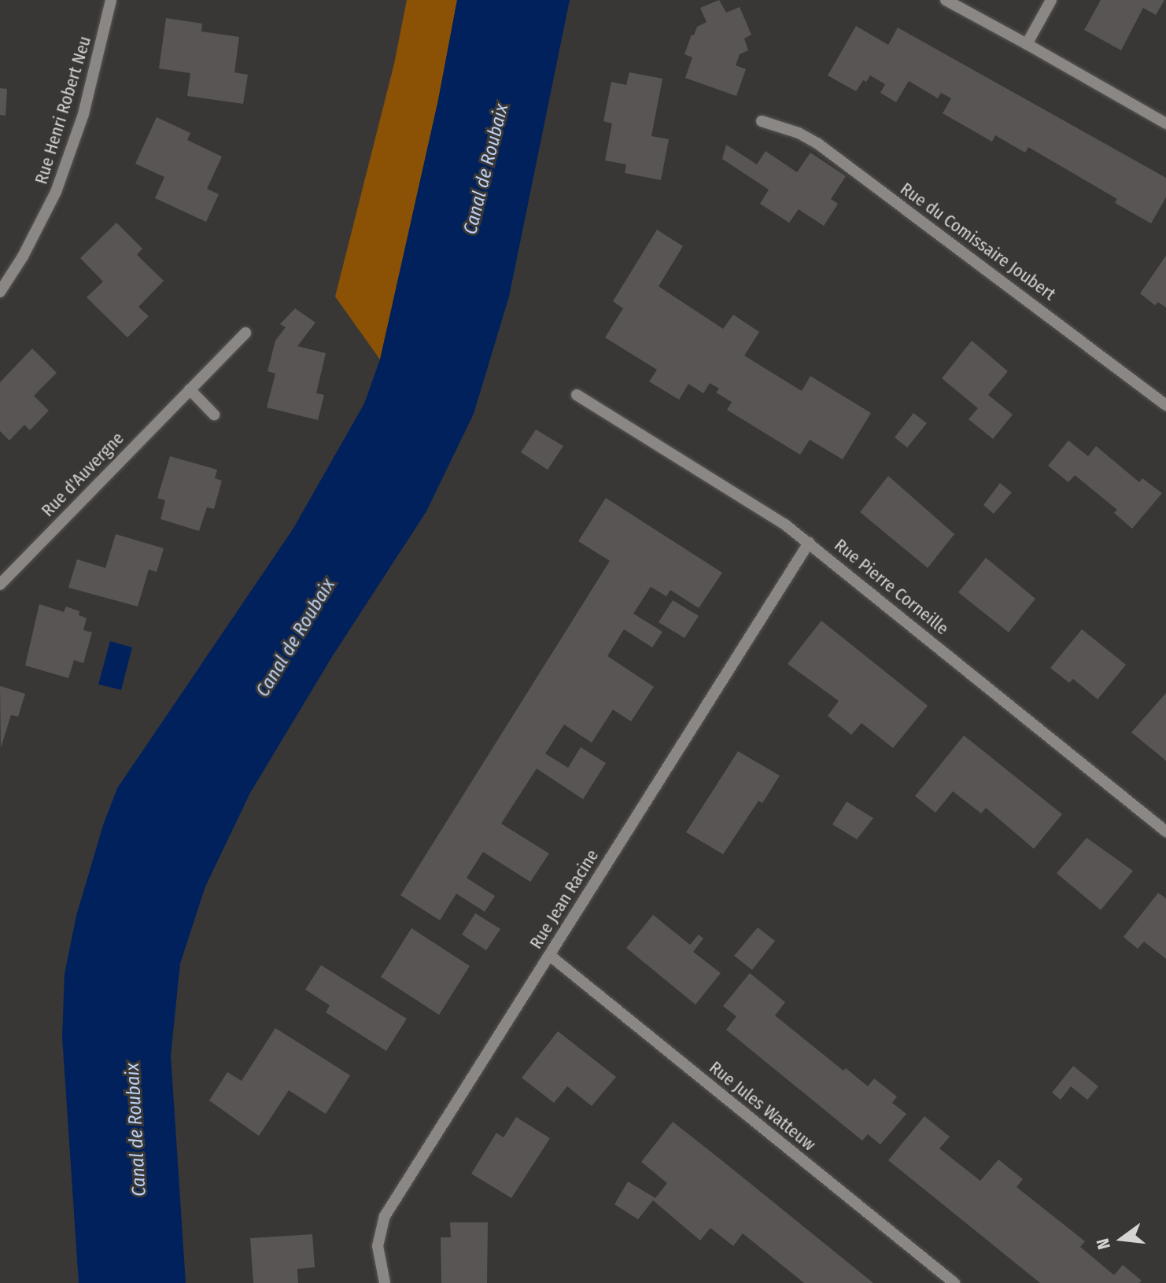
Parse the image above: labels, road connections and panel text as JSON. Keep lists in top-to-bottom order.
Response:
{
  "streets": {
    "street": [
      "Rue Henri Robert Neu",
      "Rue du Comissaire Joubert",
      "Rue d'Auvergne",
      "Rue Pierre Corneille",
      "Rue Jean Racine",
      "Rue Jules Watteuw"
    ]
  },
  "crossings": [
    ["Rue Pierre Corneille", "Rue Jean Racine"],
    ["Rue Jean Racine", "Rue Jules Watteuw"]
  ],
  "water": ["Canal de Roubaix"],
  "north": "left"
}
